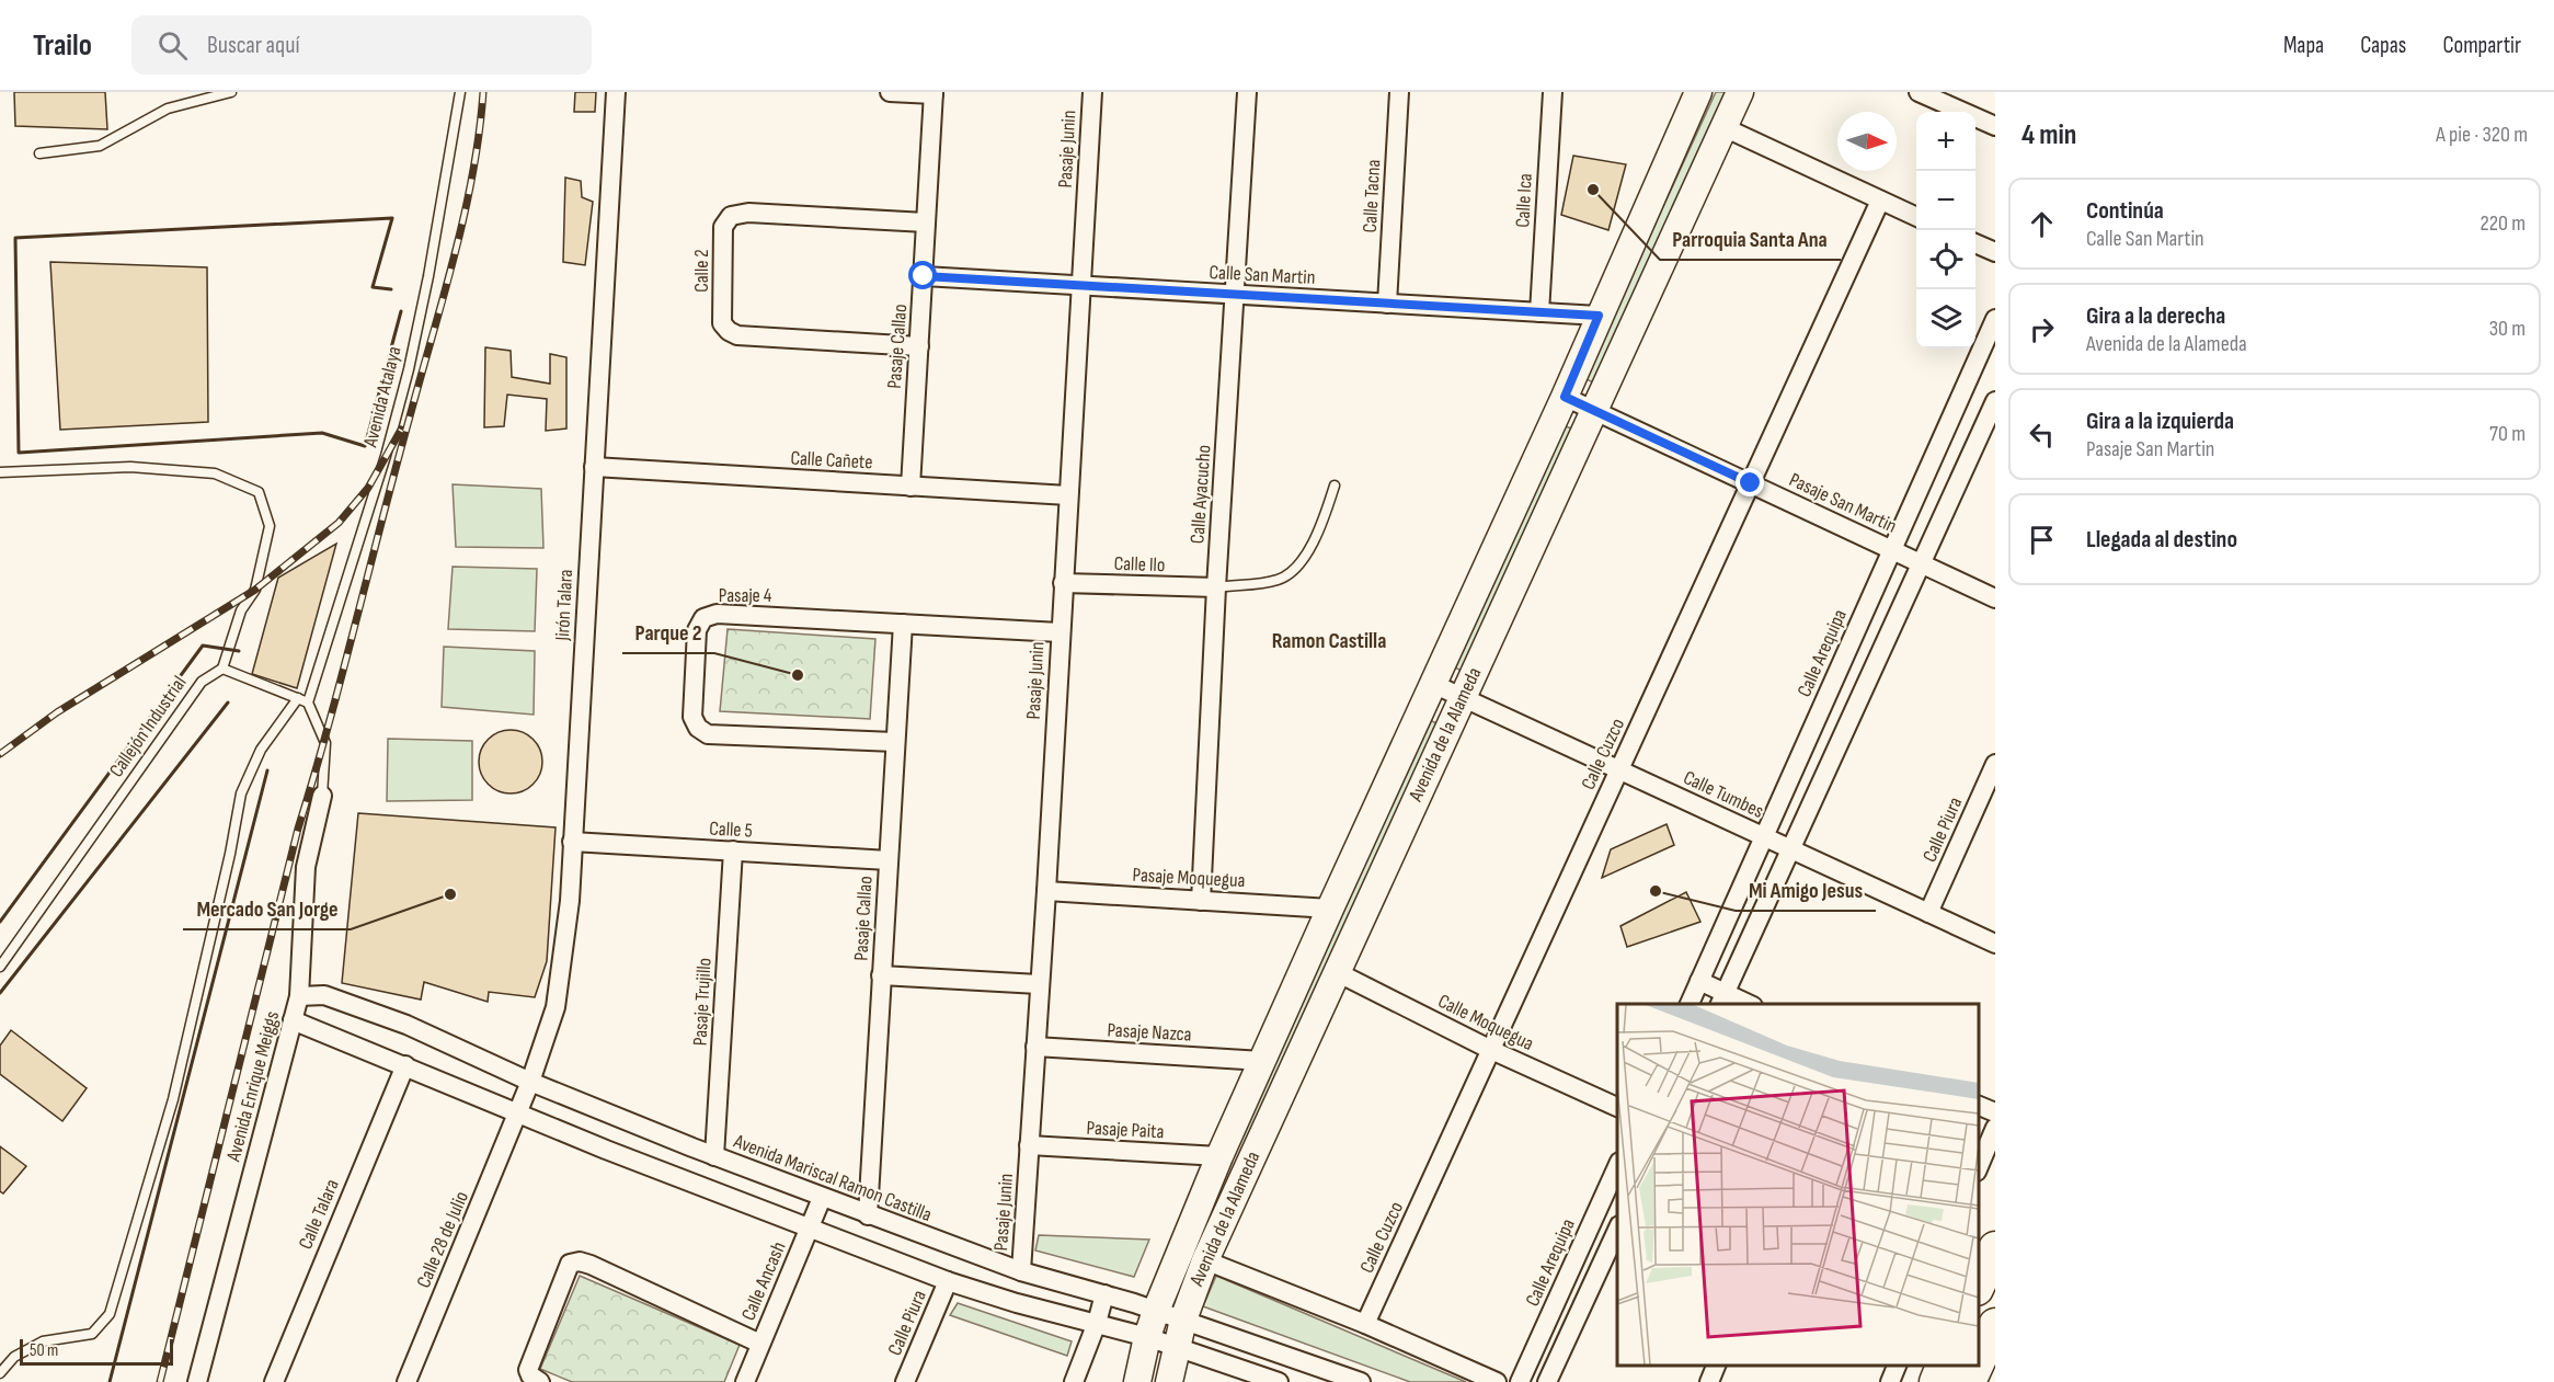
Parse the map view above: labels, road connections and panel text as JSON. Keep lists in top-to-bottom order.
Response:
{
  "streets": {
    "street": [
      "Pasaje Junin",
      "Calle Tacna",
      "Calle Ica",
      "Calle 2",
      "Calle San Martin",
      "Pasaje Callao",
      "Calle Cañete",
      "Calle Ayacucho",
      "Pasaje San Martin",
      "Calle Ilo",
      "Pasaje 4",
      "Jirón Talara",
      "Calle Arequipa",
      "Avenida de la Alameda",
      "Calle Cuzco",
      "Calle Tumbes",
      "Calle 5",
      "Calle Piura",
      "Pasaje Moquegua",
      "Pasaje Trujillo",
      "Calle Moquegua",
      "Pasaje Nazca",
      "Avenida Enrique Meiggs",
      "Pasaje Paita",
      "Avenida Mariscal Ramon Castilla",
      "Calle Talara",
      "Calle 28 de Julio",
      "Calle Ancash"
    ],
    "lane": ["Avenida Atalaya", "Callejón Industrial"]
  },
  "crossings": [
    ["Pasaje Junin", "Calle San Martin"],
    ["Pasaje Junin", "Calle Cañete"],
    ["Pasaje Junin", "Calle Ilo"],
    ["Pasaje Junin", "Pasaje 4"],
    ["Pasaje Junin", "Pasaje Moquegua"],
    ["Pasaje Junin", "Pasaje Nazca"],
    ["Pasaje Junin", "Pasaje Paita"],
    ["Pasaje Junin", "Avenida Mariscal Ramon Castilla"],
    ["Calle Tacna", "Calle San Martin"],
    ["Calle Ica", "Calle San Martin"],
    ["Calle 2", "Pasaje Callao"],
    ["Calle San Martin", "Pasaje Callao"],
    ["Calle San Martin", "Calle Ayacucho"],
    ["Calle San Martin", "Avenida de la Alameda"],
    ["Pasaje Callao", "Calle Cañete"],
    ["Pasaje Callao", "Pasaje 4"],
    ["Pasaje Callao", "Calle 5"],
    ["Pasaje Callao", "Avenida Mariscal Ramon Castilla"],
    ["Calle Cañete", "Jirón Talara"],
    ["Calle Ayacucho", "Calle Ilo"],
    ["Calle Ayacucho", "Pasaje Moquegua"],
    ["Pasaje San Martin", "Calle Arequipa"],
    ["Pasaje San Martin", "Avenida de la Alameda"],
    ["Pasaje San Martin", "Calle Cuzco"],
    ["Jirón Talara", "Calle 5"],
    ["Jirón Talara", "Avenida Mariscal Ramon Castilla"],
    ["Jirón Talara", "Calle 28 de Julio"],
    ["Calle Arequipa", "Calle Tumbes"],
    ["Avenida de la Alameda", "Calle Tumbes"],
    ["Avenida de la Alameda", "Pasaje Moquegua"],
    ["Avenida de la Alameda", "Calle Moquegua"],
    ["Avenida de la Alameda", "Pasaje Nazca"],
    ["Avenida de la Alameda", "Pasaje Paita"],
    ["Avenida de la Alameda", "Avenida Mariscal Ramon Castilla"],
    ["Calle Cuzco", "Calle Tumbes"],
    ["Calle Cuzco", "Calle Moquegua"],
    ["Calle Tumbes", "Calle Piura"],
    ["Calle 5", "Pasaje Trujillo"],
    ["Pasaje Trujillo", "Avenida Mariscal Ramon Castilla"],
    ["Avenida Enrique Meiggs", "Avenida Mariscal Ramon Castilla"],
    ["Avenida Mariscal Ramon Castilla", "Calle Ancash"]
  ],
  "districts": ["Ramon Castilla"],
  "places": [
    "Parroquia Santa Ana",
    "Parque 2",
    "Mi Amigo Jesus",
    "Mercado San Jorge"
  ],
  "scale_bar": "50 m",
  "north": "right",
  "page": {
    "header": "Trailo",
    "search": "Buscar aquí",
    "nav": ["Mapa", "Capas", "Compartir"],
    "heading": ["4 min", "A pie · 320 m"],
    "map_buttons": ["+", "−"],
    "list": [
      ["Continúa", "Calle San Martin", "220 m"],
      ["Gira a la derecha", "Avenida de la Alameda", "30 m"],
      ["Gira a la izquierda", "Pasaje San Martin", "70 m"],
      "Llegada al destino"
    ],
    "scale": "50 m"
  }
}
